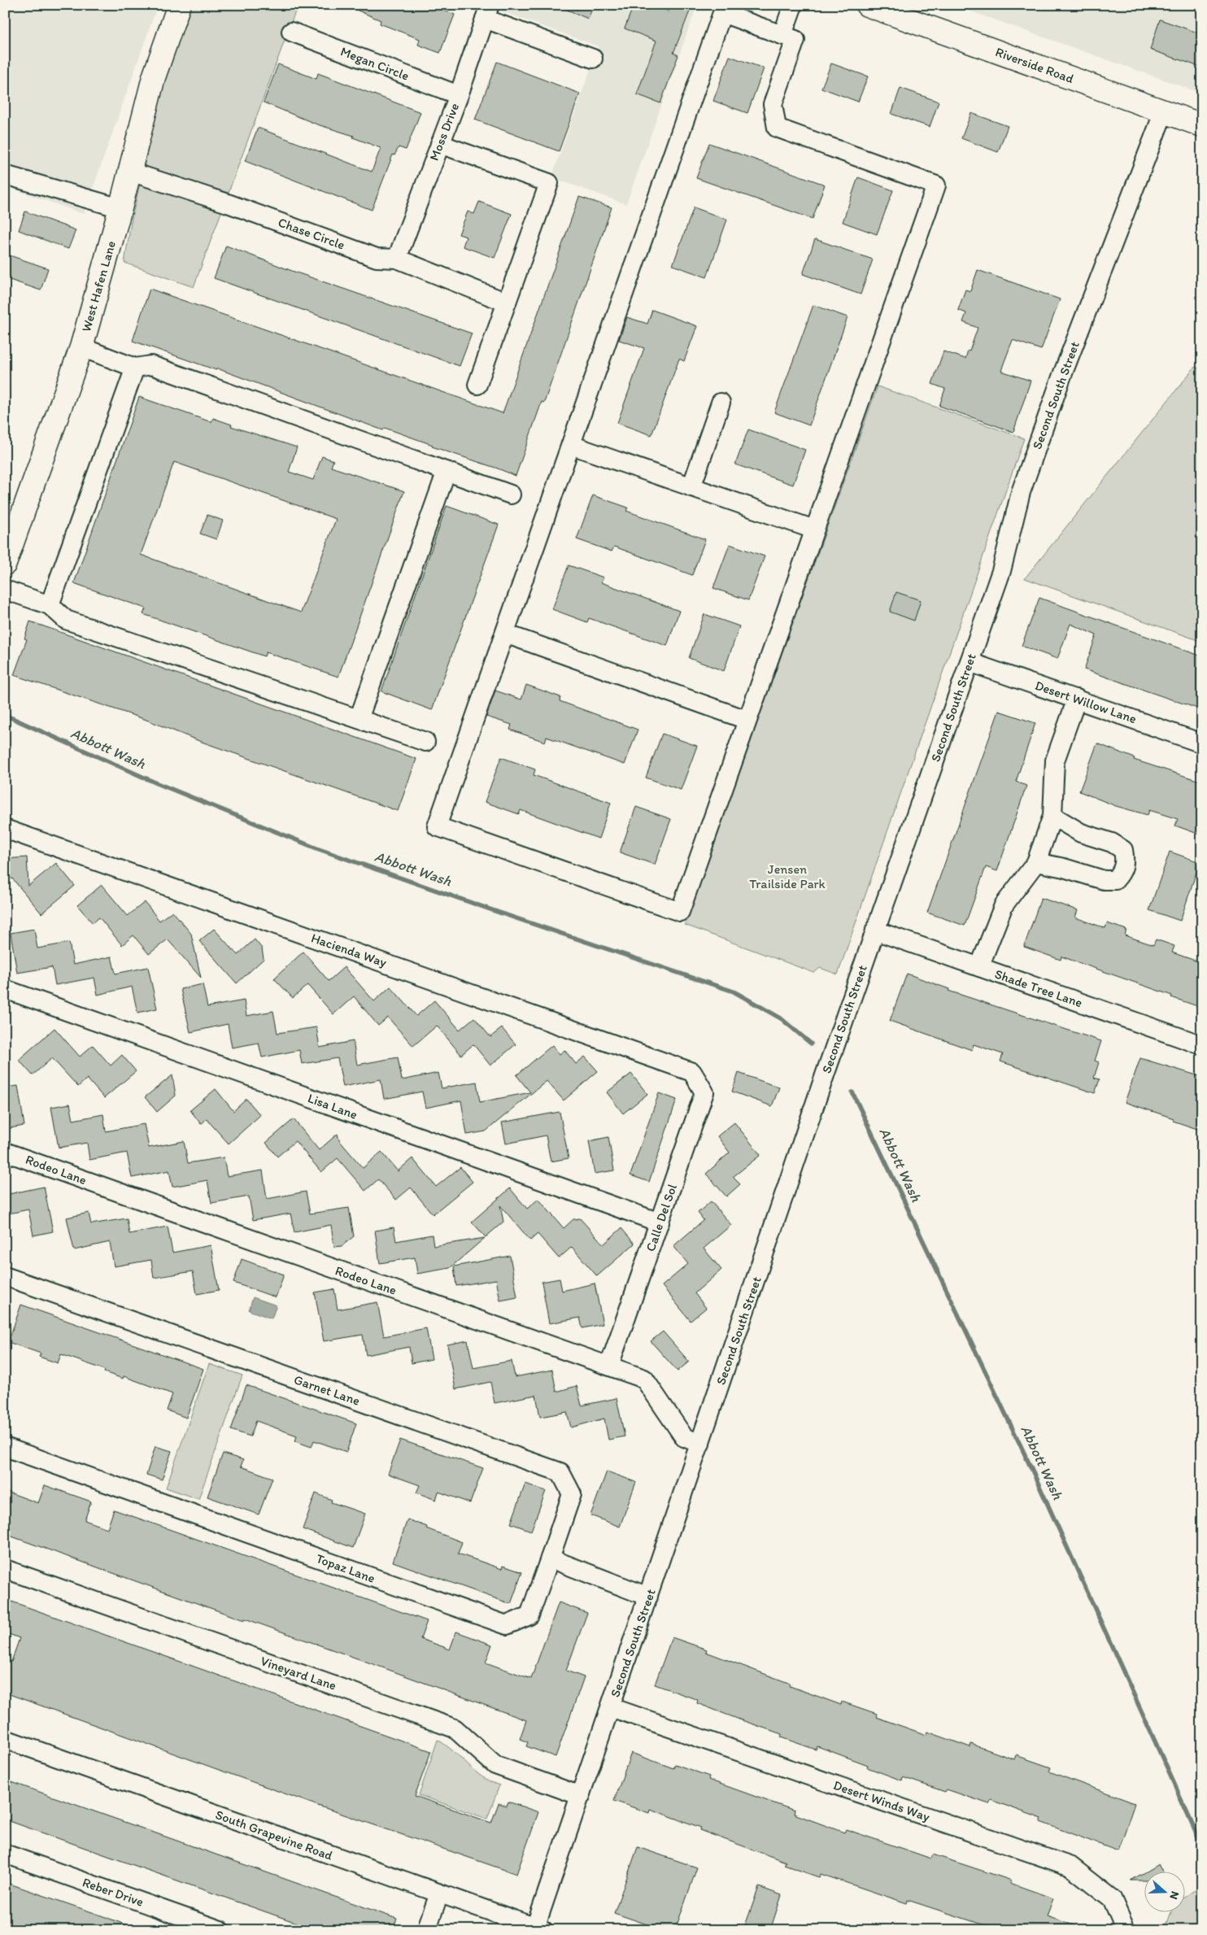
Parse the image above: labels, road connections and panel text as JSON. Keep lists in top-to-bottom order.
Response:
{
  "streets": {
    "main road": ["Riverside Road", "West Hafen Lane"],
    "street": [
      "Megan Circle",
      "Moss Drive",
      "Chase Circle",
      "Second South Street",
      "Desert Willow Lane",
      "Hacienda Way",
      "Shade Tree Lane",
      "Lisa Lane",
      "Rodeo Lane",
      "Calle Del Sol",
      "Garnet Lane",
      "Topaz Lane",
      "Vineyard Lane",
      "Desert Winds Way",
      "South Grapevine Road",
      "Reber Drive"
    ]
  },
  "crossings": [
    ["Megan Circle", "Moss Drive"],
    ["Riverside Road", "Second South Street"],
    ["Moss Drive", "Chase Circle"],
    ["Chase Circle", "West Hafen Lane"],
    ["Second South Street", "Desert Willow Lane"],
    ["Second South Street", "Shade Tree Lane"],
    ["Second South Street", "Rodeo Lane"],
    ["Second South Street", "Vineyard Lane"],
    ["Second South Street", "Desert Winds Way"],
    ["Second South Street", "South Grapevine Road"],
    ["Hacienda Way", "Calle Del Sol"],
    ["Lisa Lane", "Calle Del Sol"],
    ["Rodeo Lane", "Calle Del Sol"],
    ["Garnet Lane", "Topaz Lane"]
  ],
  "water": ["Abbott Wash"],
  "parks": ["Jensen Trailside Park"],
  "north": "right"
}
